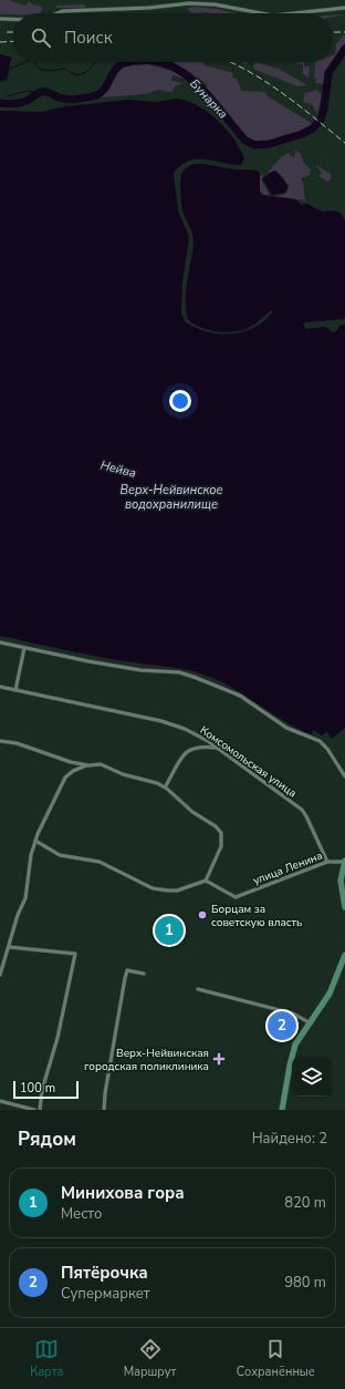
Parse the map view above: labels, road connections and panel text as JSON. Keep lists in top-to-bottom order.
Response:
{
  "streets": {
    "street": ["Комсомольская улица", "улица Ленина"]
  },
  "crossings": [
    ["Комсомольская улица", "улица Ленина"]
  ],
  "water": ["Бунарка", "Нейва", "Верх-Нейвинское водохранилище"],
  "places": {
    "other": ["Борцам за советскую власть"],
    "health": ["Верх-Нейвинская городская поликлиника"]
  },
  "scale_bar": "100 m",
  "page": {
    "search": "Поиск",
    "pins": ["1", "2"],
    "scale": "100 m",
    "heading": ["Рядом", "Найдено: 2"],
    "list": [
      {
        "mark": "1",
        "name": "Минихова гора",
        "note": "Место",
        "value": "820 m"
      },
      {
        "mark": "2",
        "name": "Пятёрочка",
        "note": "Супермаркет",
        "value": "980 m"
      }
    ],
    "nav": ["Карта", "Маршрут", "Сохранённые"]
  }
}
